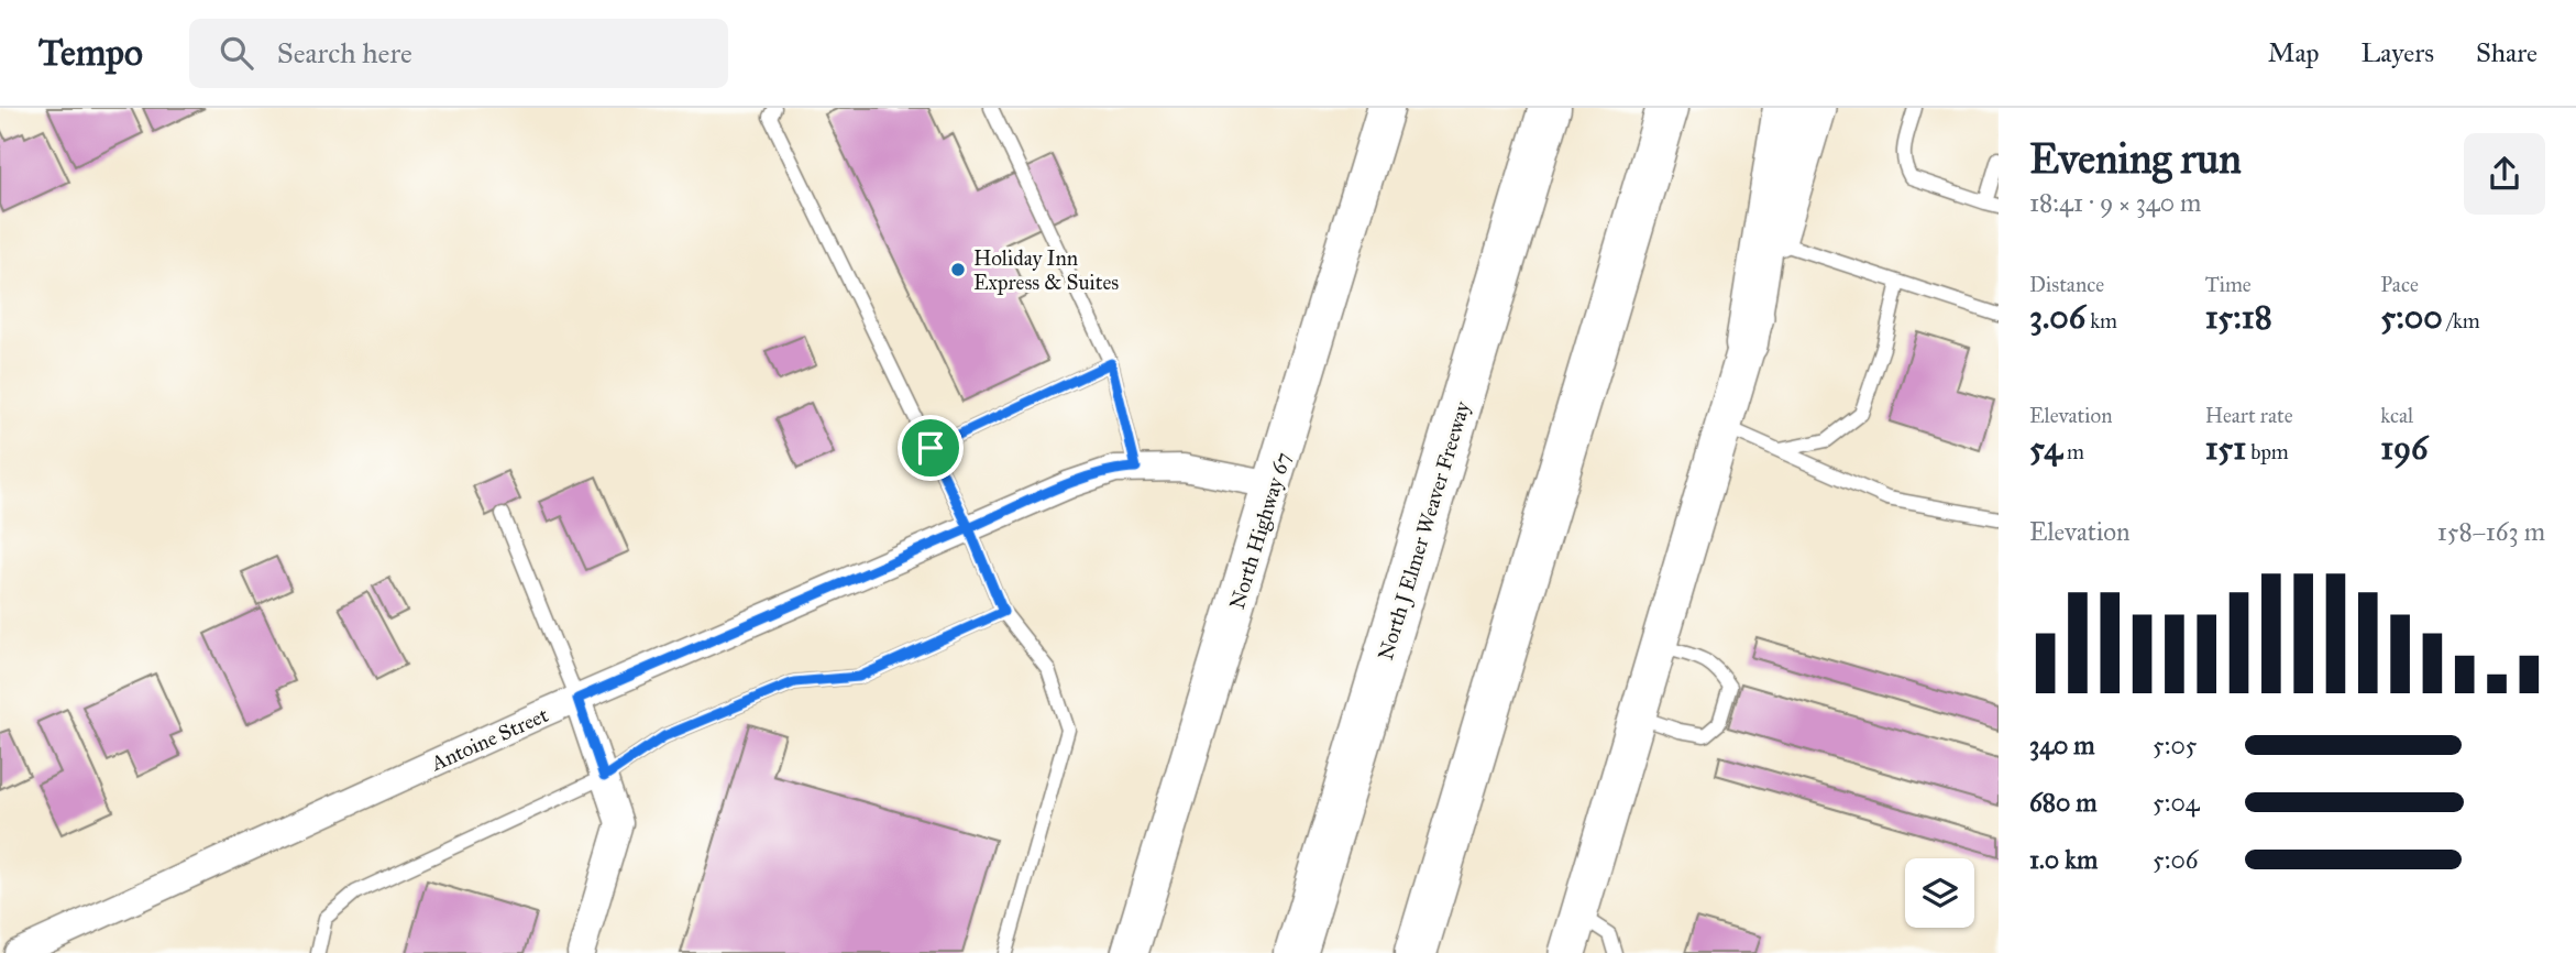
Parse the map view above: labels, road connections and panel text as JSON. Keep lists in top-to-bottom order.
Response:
{
  "streets": {
    "highway": ["North J Elmer Weaver Freeway"],
    "main road": ["North Highway 67"],
    "street": ["Antoine Street"]
  },
  "crossings": [
    ["North Highway 67", "Antoine Street"]
  ],
  "places": ["Holiday Inn Express & Suites"],
  "page": {
    "header": "Tempo",
    "search": "Search here",
    "nav": ["Map", "Layers", "Share"],
    "heading": ["Evening run", "18:41 · 9 × 340 m"],
    "stats": [
      ["Distance", "3.06 km"],
      ["Time", "15:18"],
      ["Pace", "5:00 /km"],
      ["Elevation", "54 m"],
      ["Heart rate", "151 bpm"],
      ["kcal", "196"]
    ],
    "chart": ["Elevation", "158–163 m"],
    "list": [
      {
        "name": "340 m",
        "note": "5:05"
      },
      {
        "name": "680 m",
        "note": "5:04"
      },
      {
        "name": "1.0 km",
        "note": "5:06"
      }
    ]
  }
}
